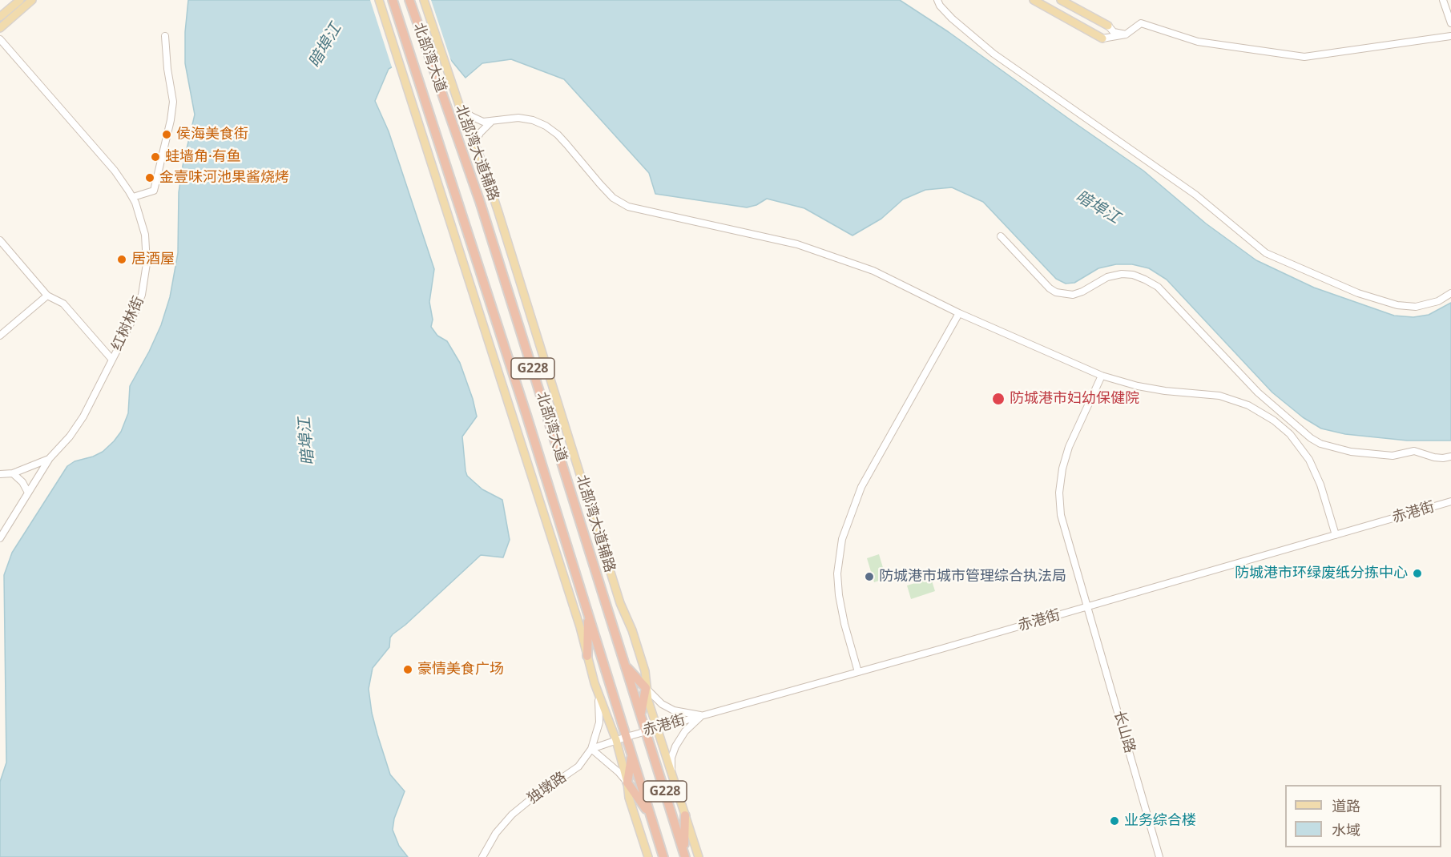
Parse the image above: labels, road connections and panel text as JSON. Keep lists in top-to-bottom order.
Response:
{
  "streets": {
    "highway": ["北部湾大道", "G228"],
    "main road": ["北部湾大道辅路"],
    "street": [
      "红树林街",
      "赤港街",
      "长山路",
      "独墩路"
    ]
  },
  "crossings": [
    ["北部湾大道", "赤港街"],
    ["北部湾大道辅路", "赤港街"],
    ["赤港街", "长山路"]
  ],
  "water": ["暗埠江"],
  "places": [
    "侯海美食街",
    "蛙墙角·有鱼",
    "金壹味河池果酱烧烤",
    "居酒屋",
    "防城港市妇幼保健院",
    "防城港市环绿废纸分拣中心",
    "防城港市城市管理综合执法局",
    "豪情美食广场",
    "业务综合楼"
  ],
  "legend": ["道路", "水域"]
}
